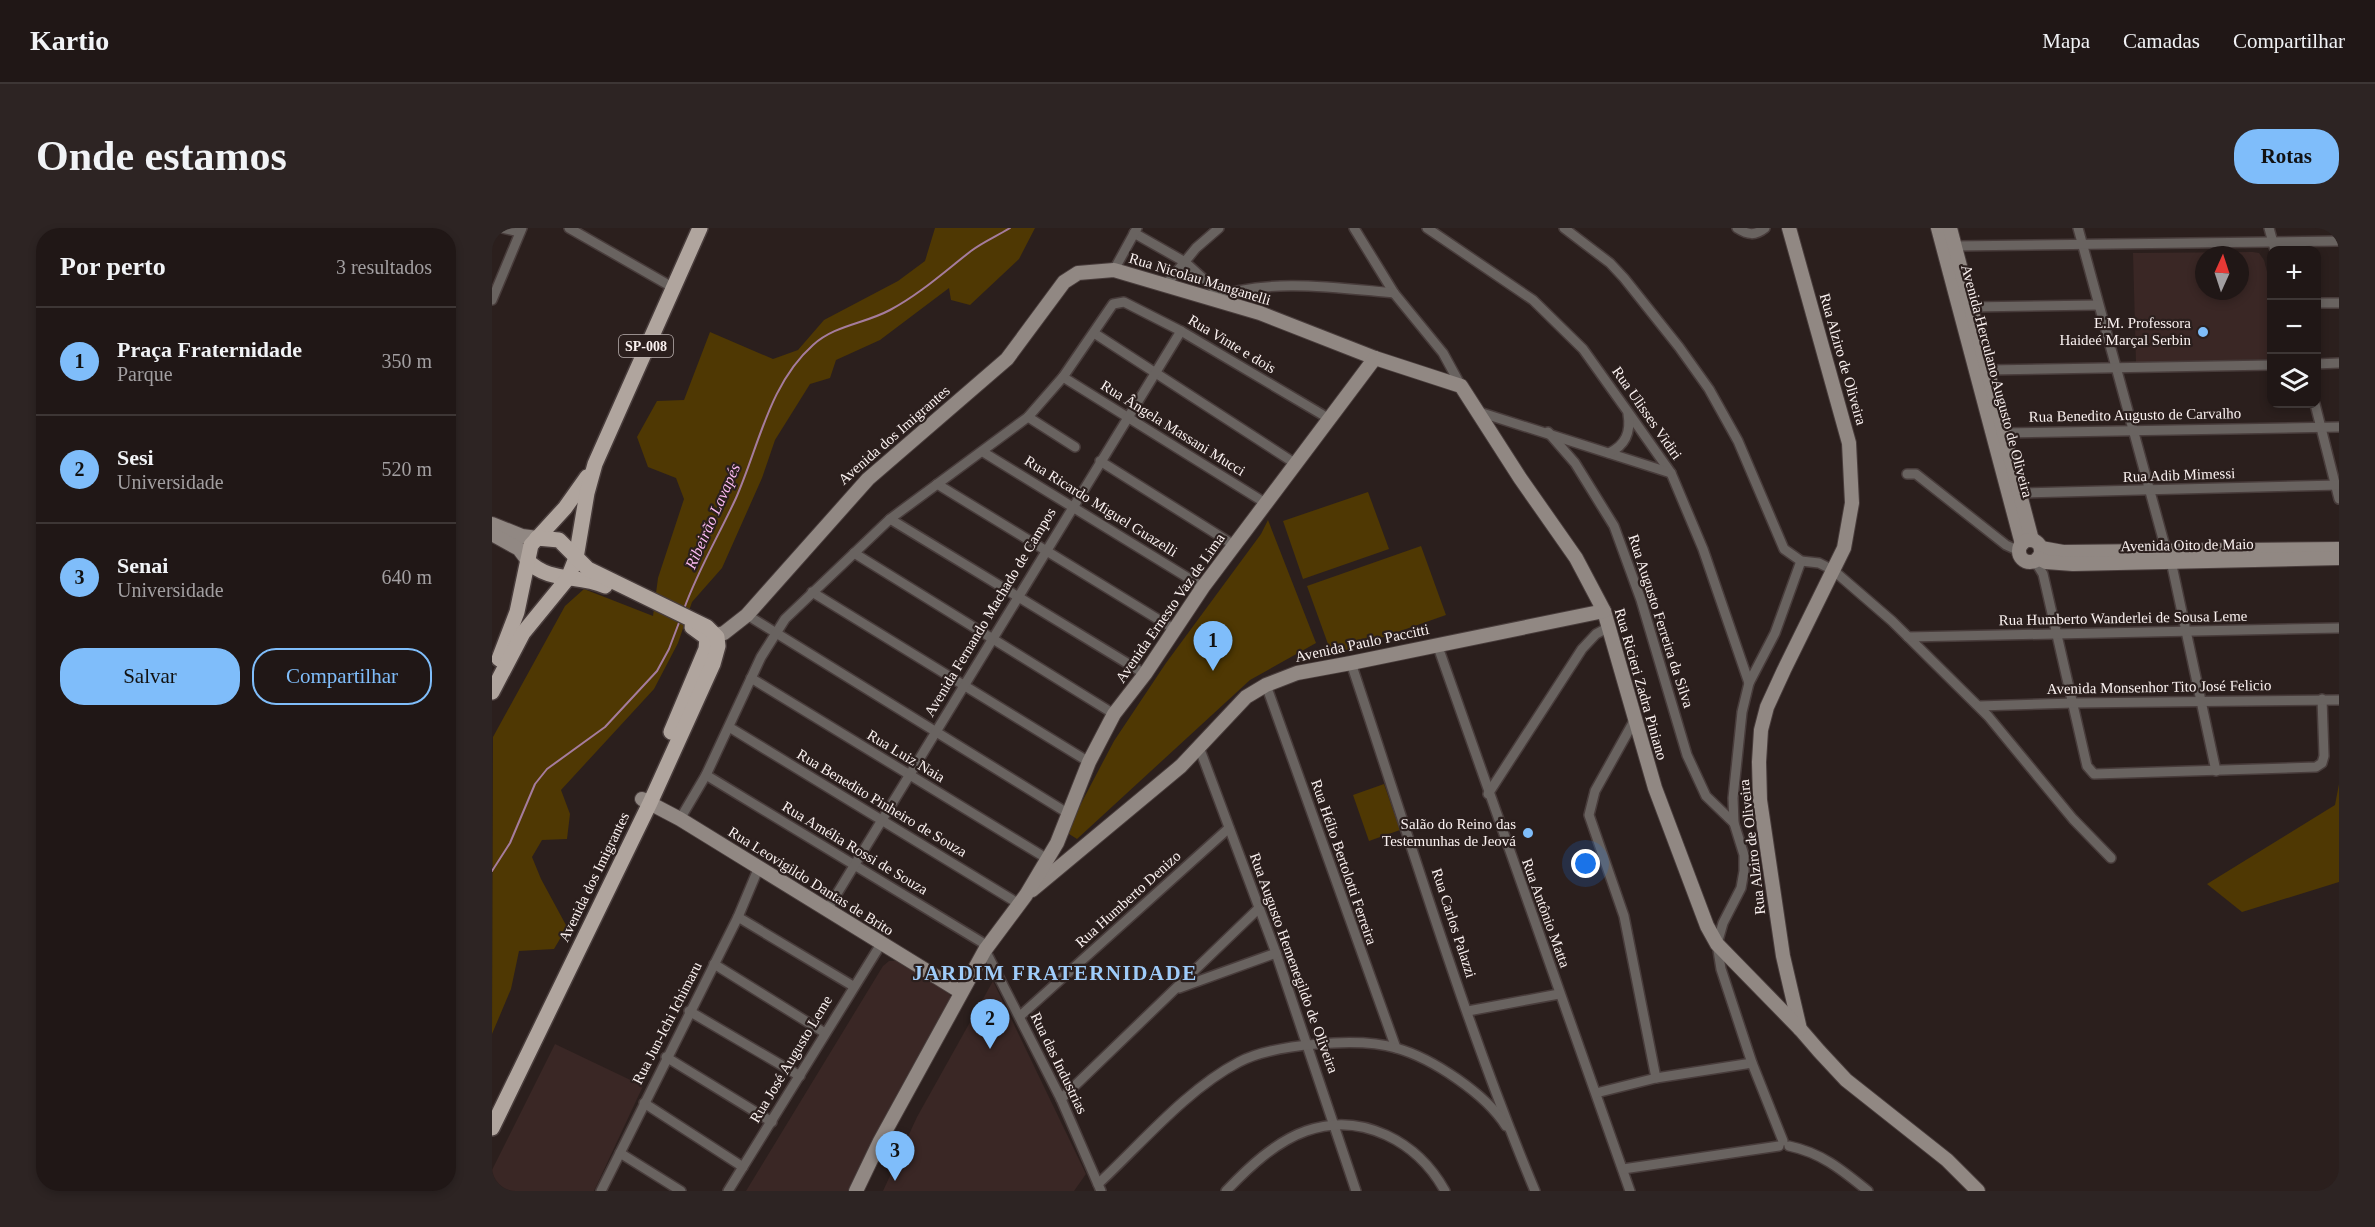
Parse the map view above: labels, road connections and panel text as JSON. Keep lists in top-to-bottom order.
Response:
{
  "streets": {
    "main road": ["SP-008", "Avenida dos Imigrantes"],
    "street": [
      "Rua Nicolau Manganelli",
      "Rua Vinte e dois",
      "Rua Alziro de Oliveira",
      "Avenida Herculano Augusto de Oliveira",
      "Rua Ulisses Vidiri",
      "Rua Benedito Augusto de Carvalho",
      "Rua Ângela Massani Mucci",
      "Rua Adib Mimessi",
      "Rua Ricardo Miguel Guazelli",
      "Avenida Oito de Maio",
      "Avenida Ernesto Vaz de Lima",
      "Avenida Fernando Machado de Campos",
      "Rua Humberto Wanderlei de Sousa Leme",
      "Rua Augusto Ferreira da Silva",
      "Avenida Paulo Paccitti",
      "Rua Ricieri Zadra Piniano",
      "Avenida Monsenhor Tito José Felicio",
      "Rua Luiz Naia",
      "Rua Benedito Pinheiro de Souza",
      "Rua Amélia Rossi de Souza",
      "Rua Hélio Bertolotti Ferreira",
      "Rua Leovigildo Dantas de Brito",
      "Rua Humberto Denizo",
      "Rua Antônio Matta",
      "Rua Carlos Palazzi",
      "Rua Augusto Hemenegildo de Oliveira",
      "Rua Jun-Ichi Ichimaru",
      "Rua José Augusto Leme",
      "Rua das Industrias"
    ]
  },
  "crossings": [
    ["Rua Nicolau Manganelli", "Avenida dos Imigrantes"],
    ["Rua Nicolau Manganelli", "Avenida Ernesto Vaz de Lima"],
    ["Rua Nicolau Manganelli", "Rua Ricieri Zadra Piniano"],
    ["Rua Vinte e dois", "Avenida Ernesto Vaz de Lima"],
    ["Rua Vinte e dois", "Avenida Fernando Machado de Campos"],
    ["Rua Alziro de Oliveira", "Rua Ricieri Zadra Piniano"],
    ["Avenida Herculano Augusto de Oliveira", "Rua Benedito Augusto de Carvalho"],
    ["Avenida Herculano Augusto de Oliveira", "Rua Adib Mimessi"],
    ["Avenida Herculano Augusto de Oliveira", "Avenida Oito de Maio"],
    ["Rua Ângela Massani Mucci", "Avenida Ernesto Vaz de Lima"],
    ["Rua Ângela Massani Mucci", "Avenida Fernando Machado de Campos"],
    ["Avenida dos Imigrantes", "Rua Leovigildo Dantas de Brito"],
    ["Rua Ricardo Miguel Guazelli", "Avenida Ernesto Vaz de Lima"],
    ["Rua Ricardo Miguel Guazelli", "Avenida Fernando Machado de Campos"],
    ["Avenida Ernesto Vaz de Lima", "Avenida Paulo Paccitti"],
    ["Avenida Ernesto Vaz de Lima", "Rua Luiz Naia"],
    ["Avenida Ernesto Vaz de Lima", "Rua Benedito Pinheiro de Souza"],
    ["Avenida Fernando Machado de Campos", "Rua Luiz Naia"],
    ["Avenida Fernando Machado de Campos", "Rua Benedito Pinheiro de Souza"],
    ["Avenida Fernando Machado de Campos", "Rua Amélia Rossi de Souza"],
    ["Avenida Fernando Machado de Campos", "Rua Leovigildo Dantas de Brito"],
    ["Avenida Paulo Paccitti", "Rua Ricieri Zadra Piniano"],
    ["Avenida Paulo Paccitti", "Rua Benedito Pinheiro de Souza"],
    ["Avenida Paulo Paccitti", "Rua Hélio Bertolotti Ferreira"],
    ["Avenida Paulo Paccitti", "Rua Antônio Matta"],
    ["Avenida Paulo Paccitti", "Rua Carlos Palazzi"],
    ["Avenida Paulo Paccitti", "Rua Augusto Hemenegildo de Oliveira"],
    ["Rua Amélia Rossi de Souza", "Rua das Industrias"],
    ["Rua Leovigildo Dantas de Brito", "Rua Jun-Ichi Ichimaru"],
    ["Rua Leovigildo Dantas de Brito", "Rua José Augusto Leme"],
    ["Rua Humberto Denizo", "Rua Augusto Hemenegildo de Oliveira"],
    ["Rua Humberto Denizo", "Rua das Industrias"]
  ],
  "districts": ["JARDIM FRATERNIDADE"],
  "water": ["Ribeirão Lavapés"],
  "places": ["E.M. Professora Haideé Marçal Serbin", "Salão do Reino das Testemunhas de Jeová"],
  "north": "top",
  "page": {
    "header": "Kartio",
    "nav": ["Mapa", "Camadas", "Compartilhar"],
    "buttons": [
      "Rotas",
      ["Salvar", "Compartilhar"]
    ],
    "title": "Onde estamos",
    "heading": ["Por perto", "3 resultados"],
    "map_buttons": ["+", "−"],
    "list": [
      {
        "mark": "1",
        "name": "Praça Fraternidade",
        "note": "Parque",
        "value": "350 m"
      },
      {
        "mark": "2",
        "name": "Sesi",
        "note": "Universidade",
        "value": "520 m"
      },
      {
        "mark": "3",
        "name": "Senai",
        "note": "Universidade",
        "value": "640 m"
      }
    ],
    "pins": ["1", "2", "3"]
  }
}
